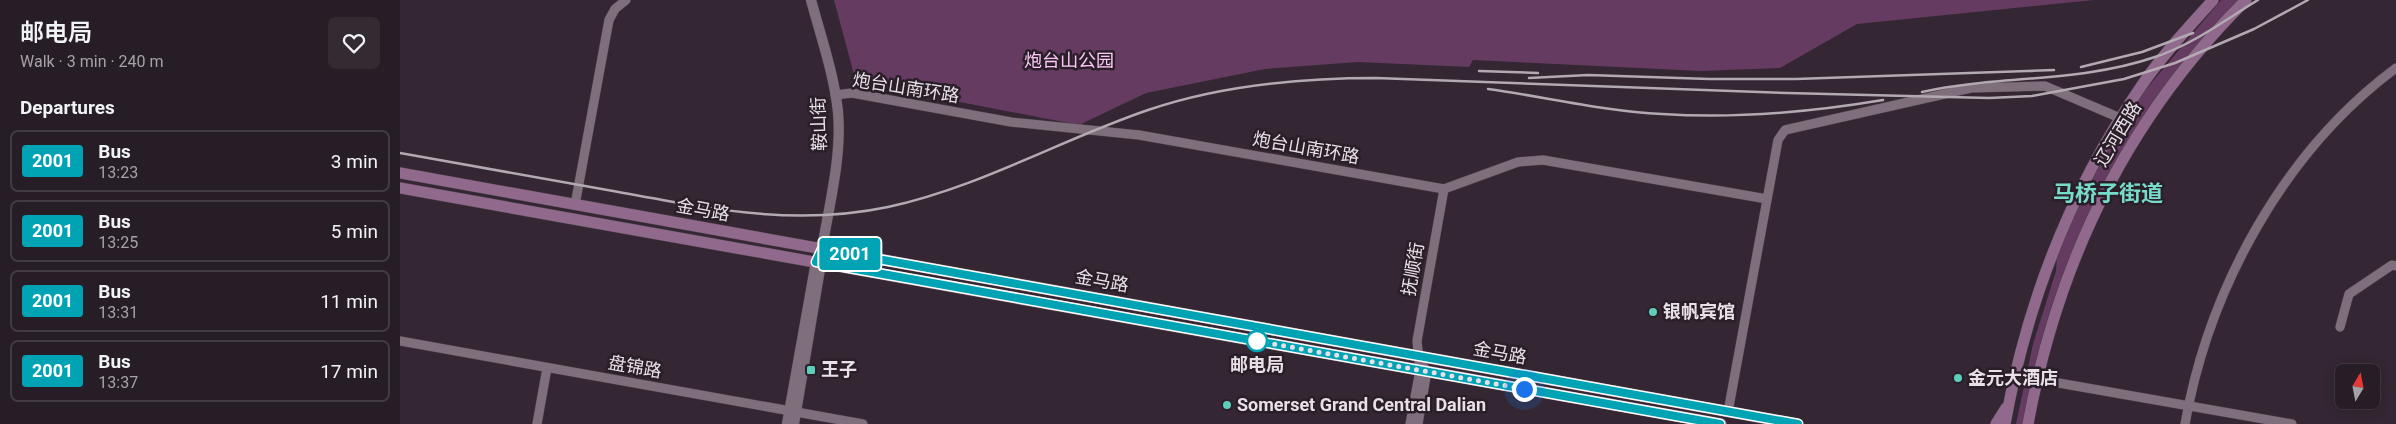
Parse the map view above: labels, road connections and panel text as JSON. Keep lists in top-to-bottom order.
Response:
{
  "streets": {
    "main road": ["辽河西路", "金马路"],
    "street": [
      "炮台山南环路",
      "鞍山街",
      "抚顺街",
      "盘锦路"
    ]
  },
  "crossings": [
    ["炮台山南环路", "鞍山街"],
    ["炮台山南环路", "抚顺街"],
    ["鞍山街", "金马路"],
    ["鞍山街", "盘锦路"],
    ["金马路", "抚顺街"]
  ],
  "districts": ["马桥子街道"],
  "parks": ["炮台山公园"],
  "places": {
    "other": [
      "银帆宾馆",
      "邮电局",
      "金元大酒店",
      "Somerset Grand Central Dalian"
    ],
    "transit": ["王子"]
  },
  "lines": ["bus line 2001"],
  "north": "top",
  "page": {
    "heading": [
      ["邮电局", "Walk · 3 min · 240 m"],
      "Departures"
    ],
    "on_map": "2001",
    "list": [
      {
        "mark": "2001",
        "name": "Bus",
        "note": "13:23",
        "value": "3 min"
      },
      {
        "mark": "2001",
        "name": "Bus",
        "note": "13:25",
        "value": "5 min"
      },
      {
        "mark": "2001",
        "name": "Bus",
        "note": "13:31",
        "value": "11 min"
      },
      {
        "mark": "2001",
        "name": "Bus",
        "note": "13:37",
        "value": "17 min"
      }
    ]
  }
}
